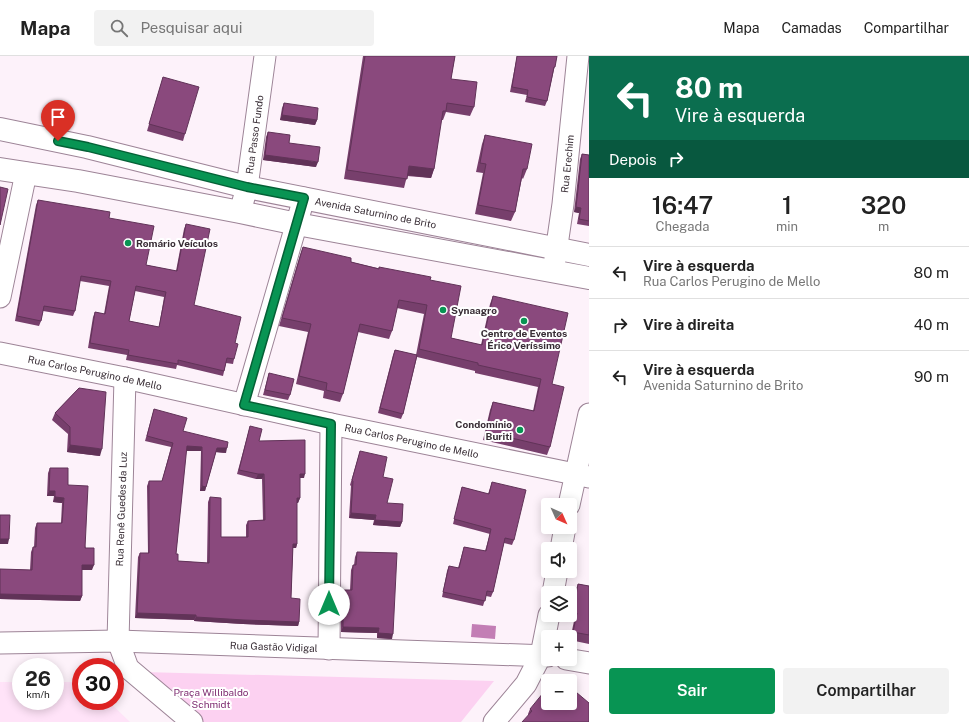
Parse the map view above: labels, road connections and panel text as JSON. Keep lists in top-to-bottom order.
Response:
{
  "streets": {
    "main road": ["Avenida Saturnino de Brito"],
    "street": [
      "Rua Passo Fundo",
      "Rua Erechim",
      "Rua Carlos Perugino de Mello",
      "Rua Renê Guedes da Luz",
      "Rua Gastão Vidigal"
    ]
  },
  "crossings": [
    ["Rua Passo Fundo", "Avenida Saturnino de Brito"],
    ["Rua Erechim", "Avenida Saturnino de Brito"],
    ["Rua Carlos Perugino de Mello", "Rua Renê Guedes da Luz"],
    ["Rua Renê Guedes da Luz", "Rua Gastão Vidigal"]
  ],
  "parks": ["Praça Willibaldo Schmidt"],
  "places": [
    "Romário Veículos",
    "Synaagro",
    "Centro de Eventos Érico Veríssimo",
    "Condomínio Buriti"
  ],
  "north": "bottom right",
  "page": {
    "header": "Mapa",
    "search": "Pesquisar aqui",
    "nav": ["Mapa", "Camadas", "Compartilhar"],
    "turn": ["80 m", "Vire à esquerda"],
    "then": "Depois",
    "eta": [
      "16:47",
      "Chegada",
      "1",
      "min",
      "320",
      "m"
    ],
    "list": [
      {
        "name": "Vire à esquerda",
        "note": "Rua Carlos Perugino de Mello",
        "value": "80 m"
      },
      {
        "name": "Vire à direita",
        "value": "40 m"
      },
      {
        "name": "Vire à esquerda",
        "note": "Avenida Saturnino de Brito",
        "value": "90 m"
      }
    ],
    "map_buttons": ["+", "−"],
    "speed": "26 km/h",
    "limit": "30",
    "buttons": ["Sair", "Compartilhar"]
  }
}
